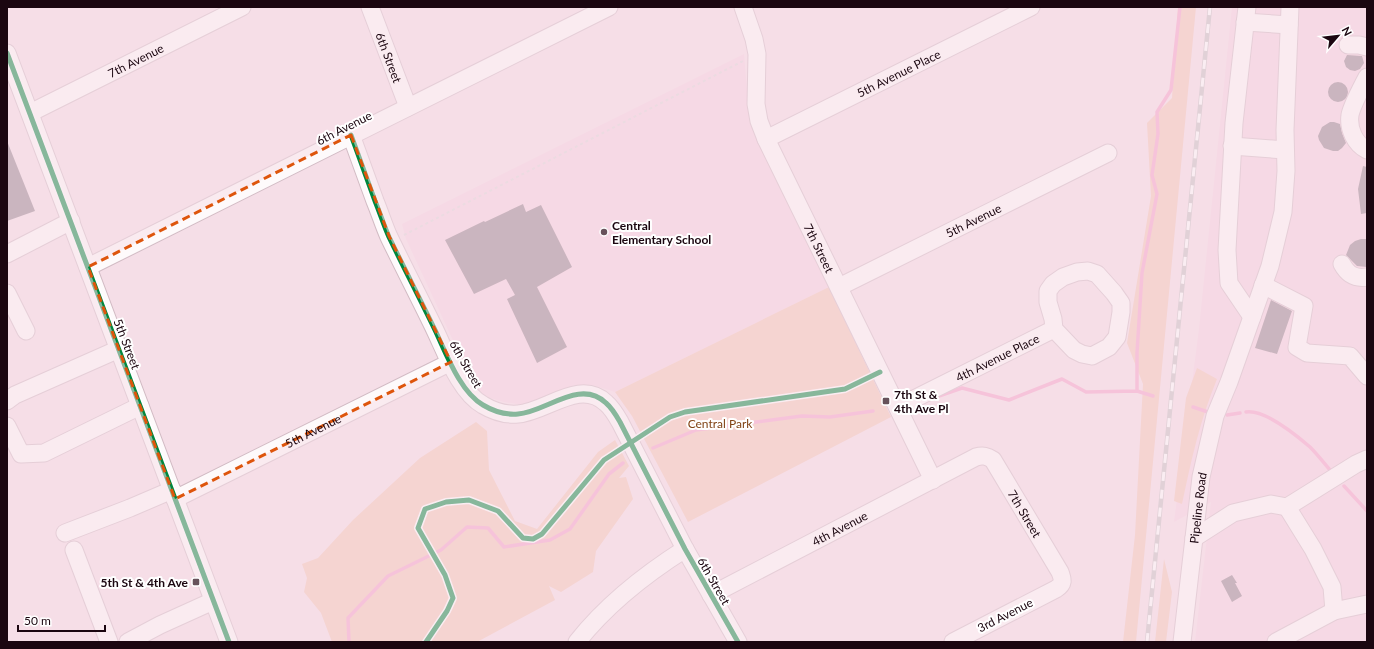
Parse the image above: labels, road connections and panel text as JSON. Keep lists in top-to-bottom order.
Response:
{
  "streets": {
    "street": [
      "6th Street",
      "7th Avenue",
      "5th Avenue Place",
      "6th Avenue",
      "5th Avenue",
      "7th Street",
      "5th Street",
      "4th Avenue Place",
      "Pipeline Road",
      "4th Avenue",
      "3rd Avenue"
    ]
  },
  "crossings": [
    ["6th Street", "6th Avenue"],
    ["6th Street", "5th Avenue"],
    ["6th Street", "4th Avenue"],
    ["7th Avenue", "5th Street"],
    ["5th Avenue Place", "7th Street"],
    ["6th Avenue", "5th Street"],
    ["5th Avenue", "7th Street"],
    ["5th Avenue", "5th Street"],
    ["7th Street", "4th Avenue Place"],
    ["7th Street", "4th Avenue"],
    ["7th Street", "3rd Avenue"]
  ],
  "parks": ["Central Park"],
  "places": {
    "other": ["Central Elementary School"],
    "transit": ["7th St & 4th Ave Pl", "5th St & 4th Ave"]
  },
  "scale_bar": "50 m",
  "north": "top right"
}
